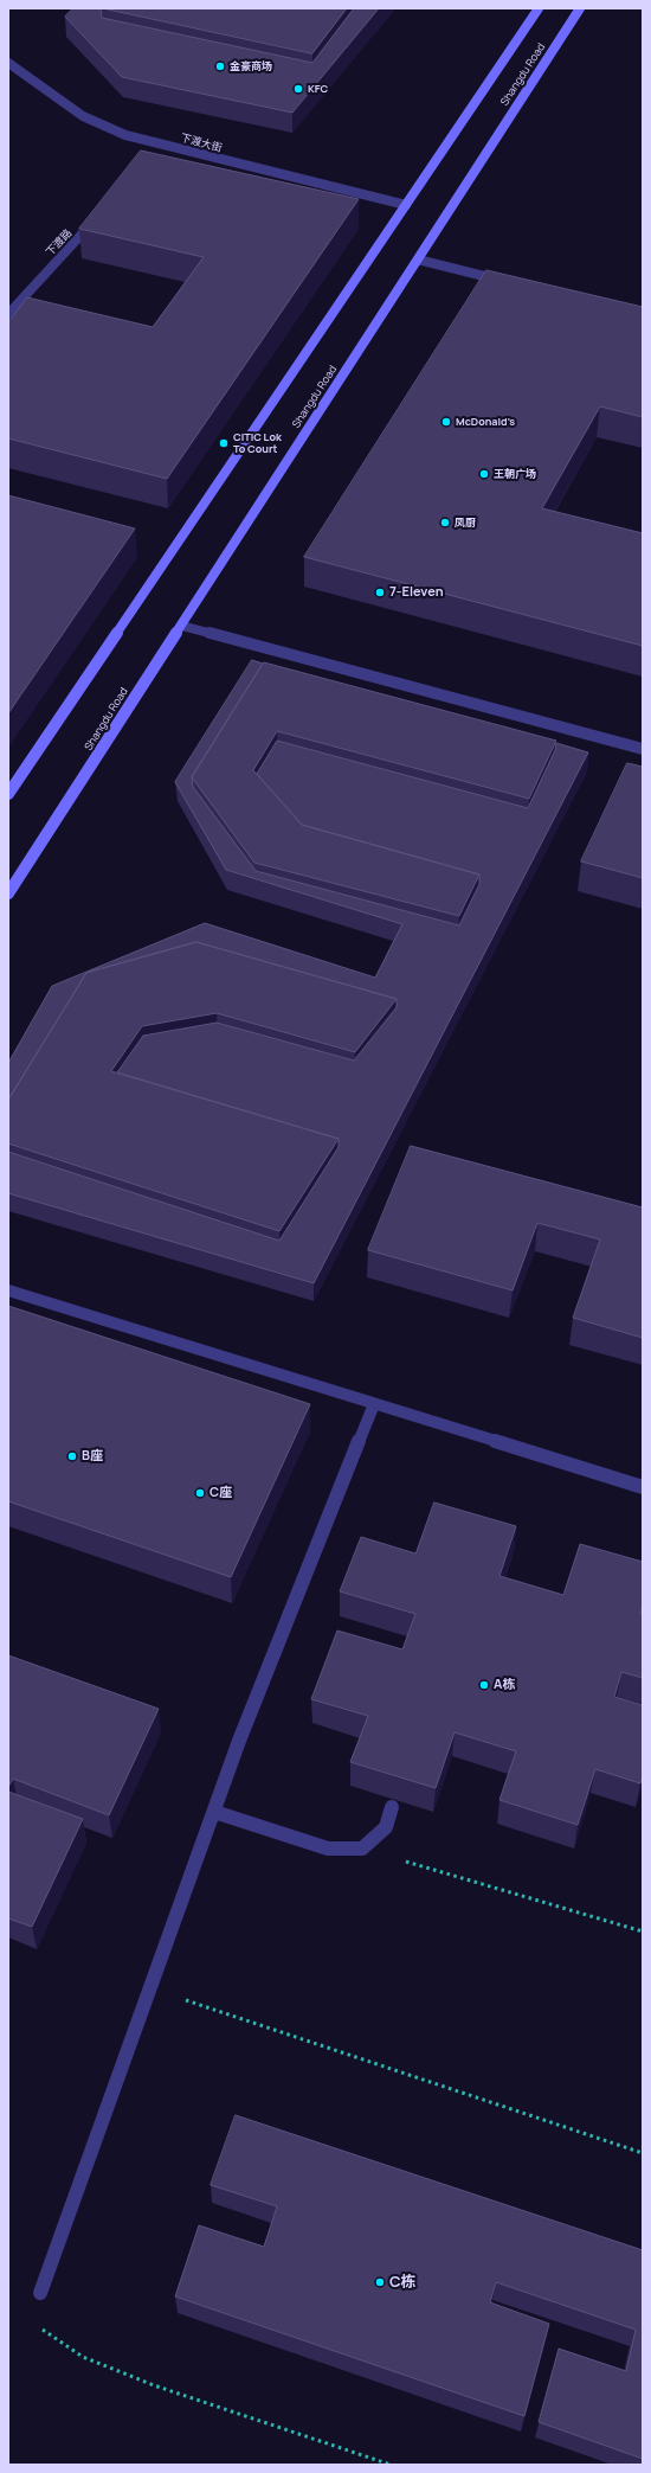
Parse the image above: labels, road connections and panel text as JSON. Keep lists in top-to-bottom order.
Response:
{
  "streets": {
    "main road": ["Shangdu Road"],
    "street": ["下渡大街", "下渡路"]
  },
  "crossings": [
    ["Shangdu Road", "下渡大街"]
  ],
  "places": [
    "金豪商场",
    "KFC",
    "McDonald's",
    "CITIC Lok To Court",
    "王朝广场",
    "凤厨",
    "7-Eleven",
    "B座",
    "C座",
    "A栋",
    "C栋"
  ]
}
